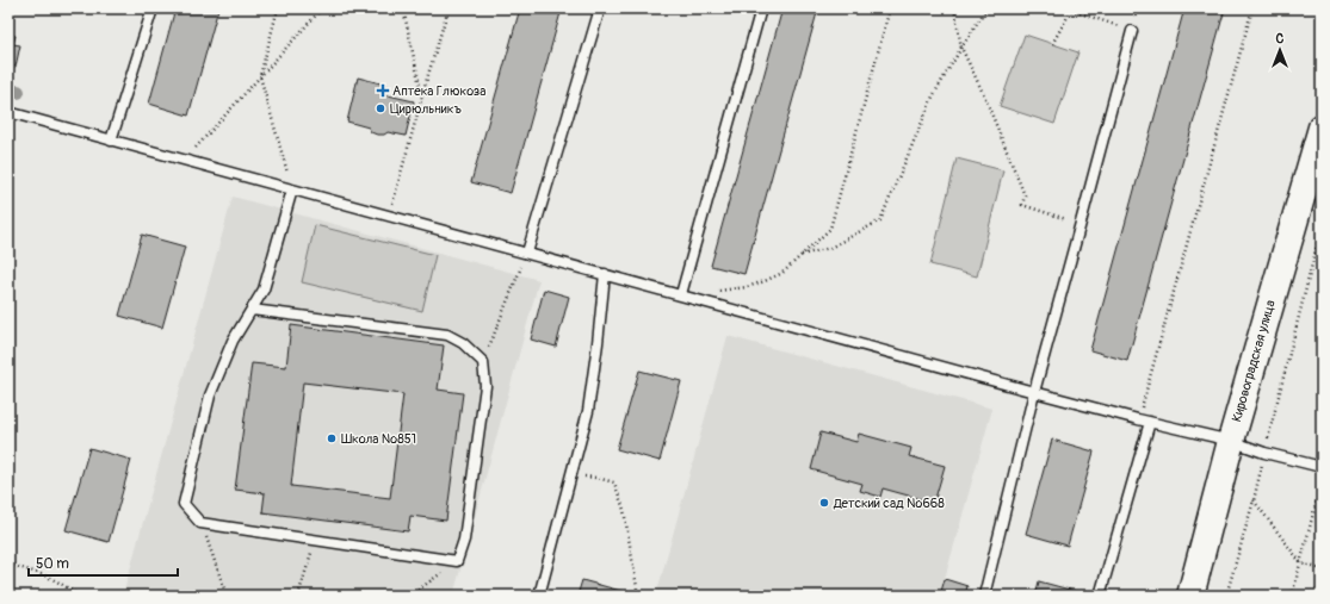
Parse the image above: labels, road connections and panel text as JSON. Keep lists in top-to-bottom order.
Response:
{
  "streets": {
    "street": ["Кировоградская улица"]
  },
  "places": {
    "health": ["Аптека Глюкоза"],
    "other": ["Цирюльникъ", "Школа №851", "Детский сад №668"]
  },
  "scale_bar": "50 m",
  "north": "top"
}
